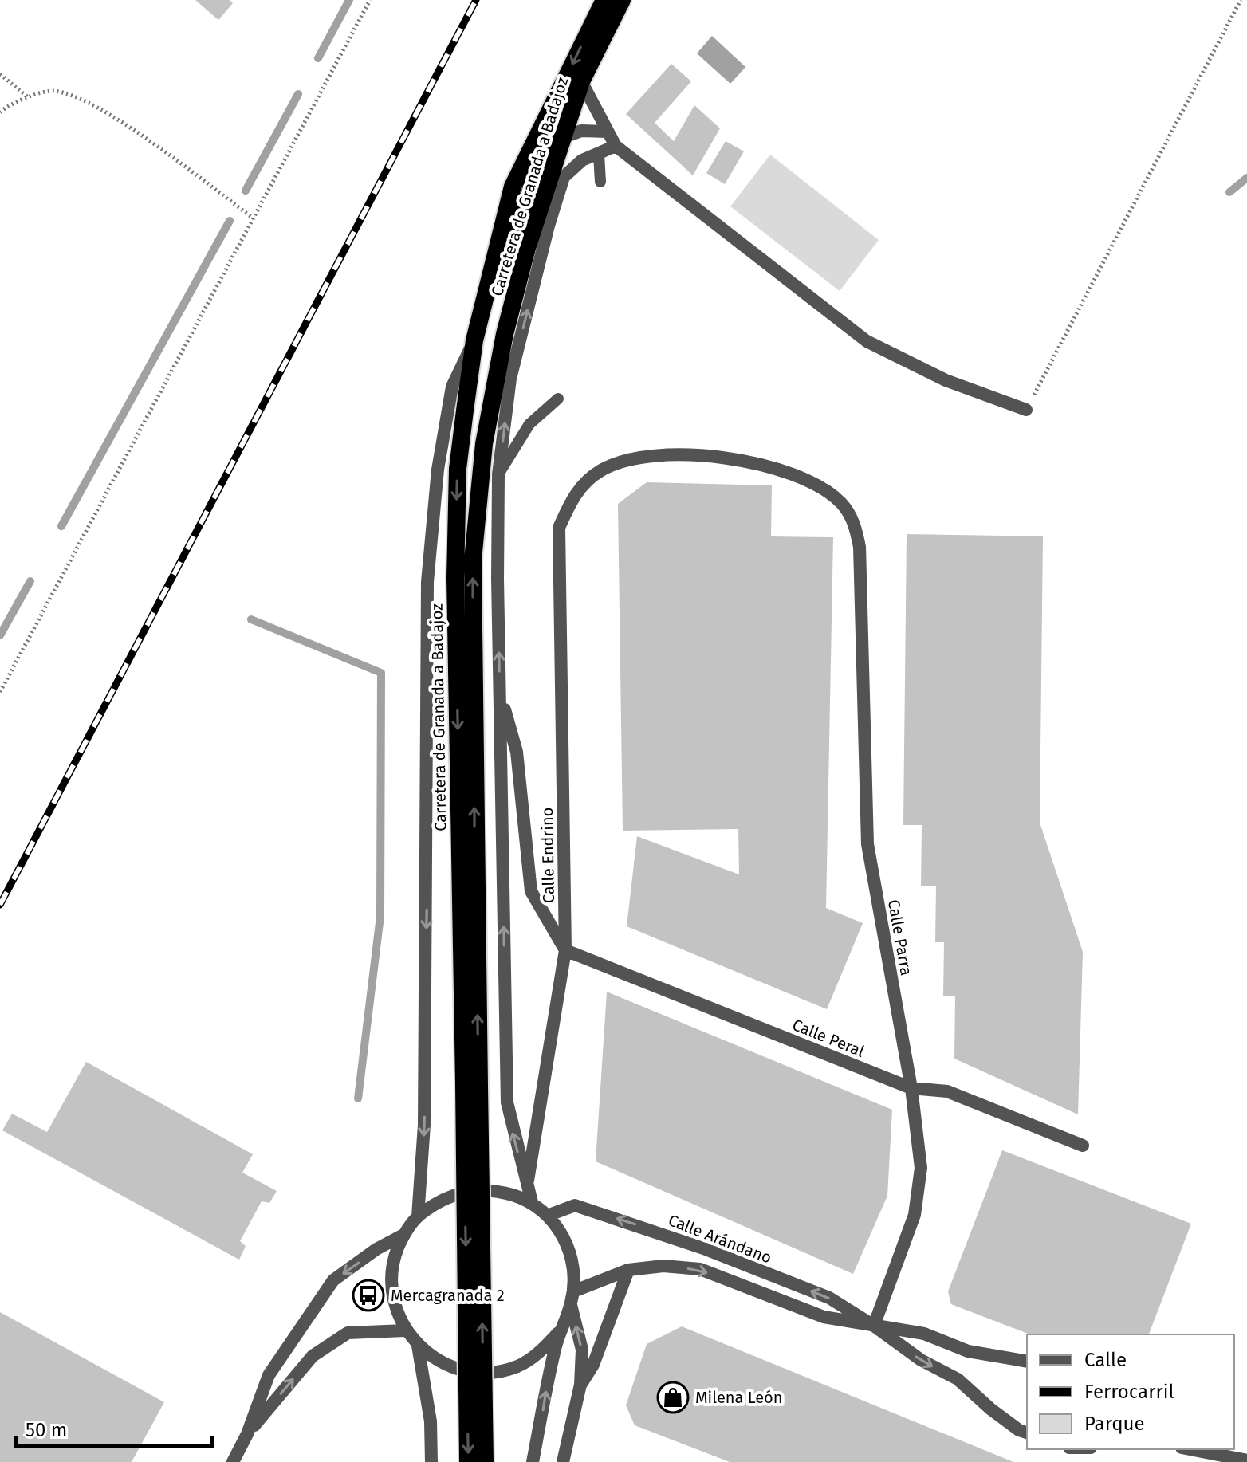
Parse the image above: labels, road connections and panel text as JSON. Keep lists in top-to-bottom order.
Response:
{
  "streets": {
    "highway": ["Carretera de Granada a Badajoz"],
    "street": [
      "Calle Endrino",
      "Calle Parra",
      "Calle Peral",
      "Calle Arándano"
    ]
  },
  "crossings": [
    ["Calle Endrino", "Calle Parra"],
    ["Calle Endrino", "Calle Peral"],
    ["Calle Parra", "Calle Peral"],
    ["Calle Parra", "Calle Arándano"]
  ],
  "places": {
    "bus stop": ["Mercagranada 2"],
    "shop": ["Milena León"]
  },
  "legend": ["Calle", "Ferrocarril", "Parque"],
  "scale_bar": "50 m"
}
